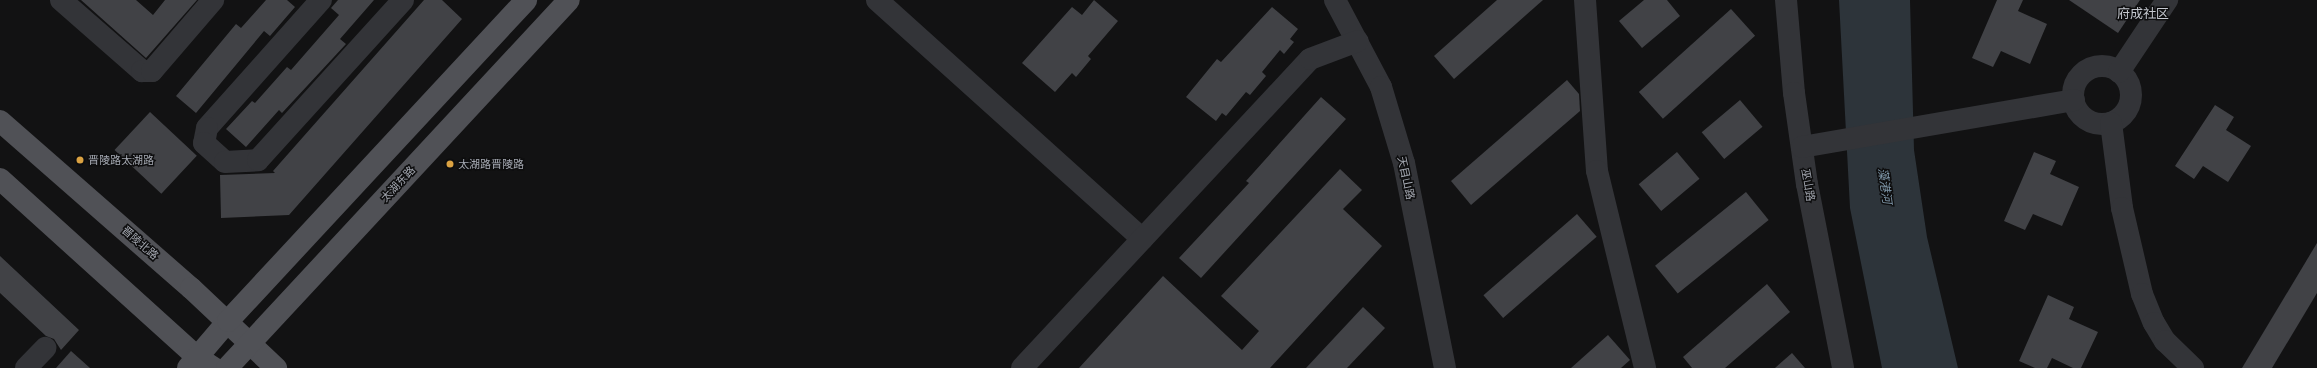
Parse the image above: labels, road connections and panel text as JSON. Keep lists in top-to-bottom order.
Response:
{
  "streets": {
    "main road": ["太湖东路", "晋陵北路"],
    "street": ["天目山路", "巫山路"]
  },
  "crossings": [
    ["太湖东路", "晋陵北路"]
  ],
  "districts": ["府成社区"],
  "water": ["藻港河"],
  "places": ["晋陵路太湖路", "太湖路晋陵路"]
}
